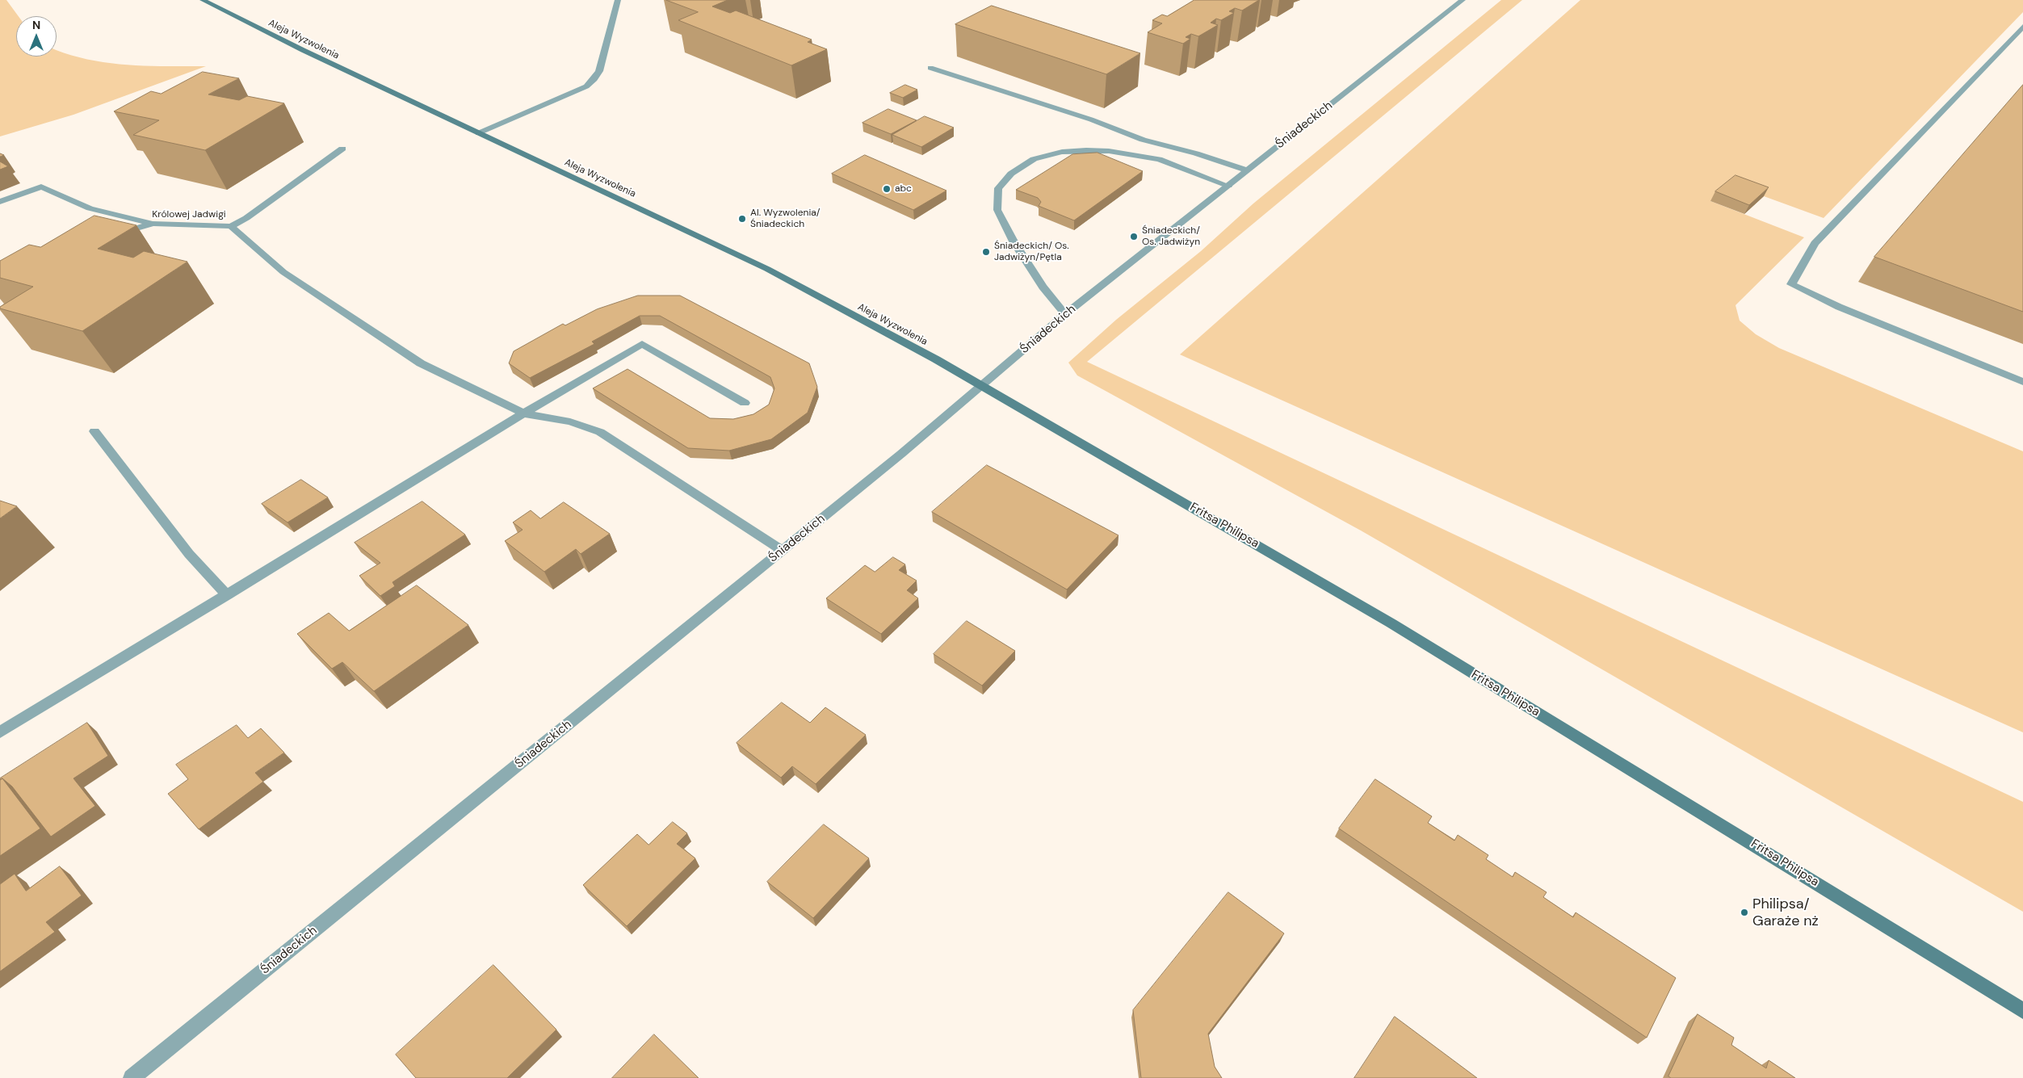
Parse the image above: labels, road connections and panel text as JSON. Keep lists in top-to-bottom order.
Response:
{
  "streets": {
    "street": [
      "Aleja Wyzwolenia",
      "Śniadeckich",
      "Królowej Jadwigi",
      "Fritsa Philipsa"
    ]
  },
  "crossings": [
    ["Aleja Wyzwolenia", "Śniadeckich"],
    ["Aleja Wyzwolenia", "Fritsa Philipsa"],
    ["Śniadeckich", "Fritsa Philipsa"]
  ],
  "places": [
    "abc",
    "Al. Wyzwolenia/ Śniadeckich",
    "Śniadeckich/ Os. Jadwiżyn",
    "Śniadeckich/ Os. Jadwiżyn/Pętla",
    "Philipsa/ Garaże nż"
  ],
  "north": "top"
}
